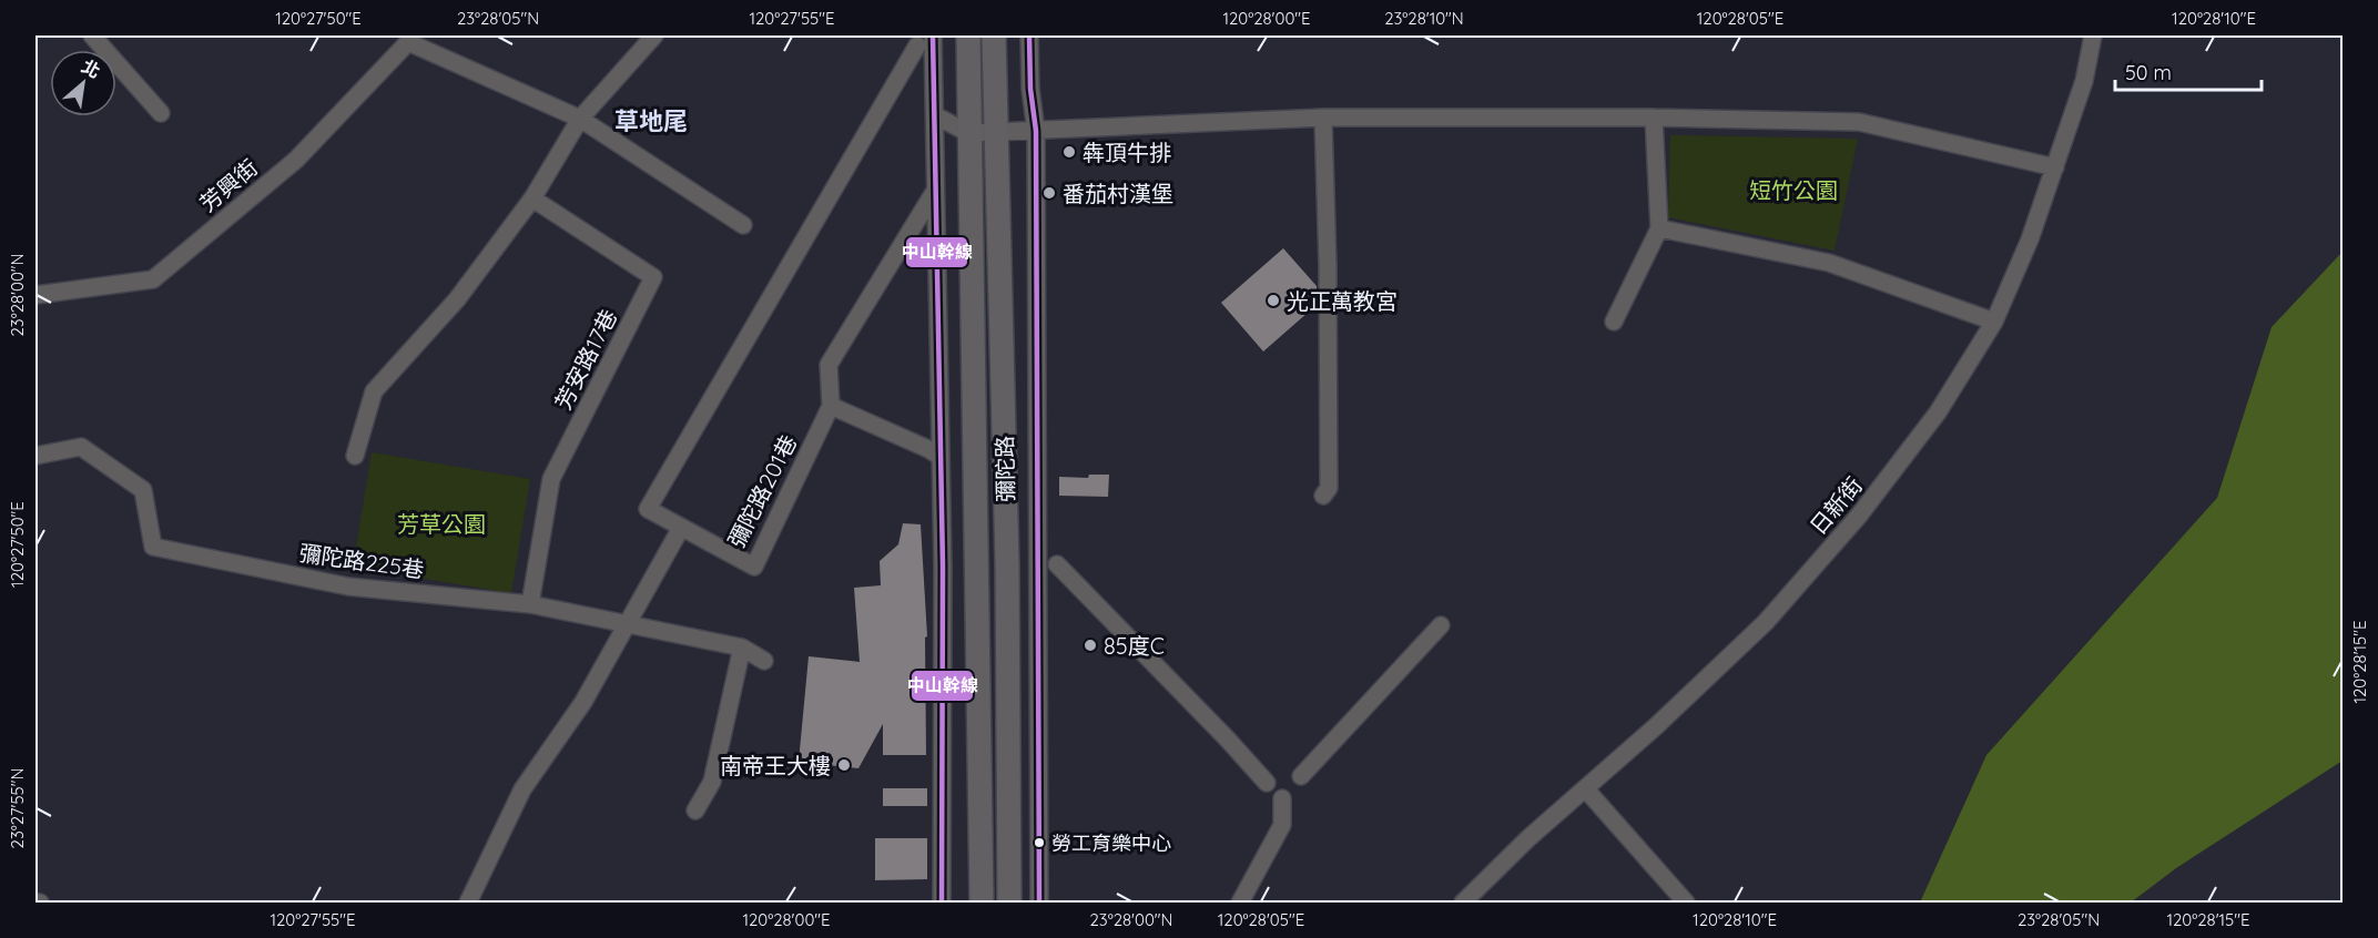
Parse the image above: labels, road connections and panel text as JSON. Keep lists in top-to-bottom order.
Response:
{
  "streets": {
    "street": [
      "芳興街",
      "芳安路17巷",
      "彌陀路",
      "彌陀路201巷",
      "日新街",
      "彌陀路225巷"
    ]
  },
  "crossings": [
    ["芳安路17巷", "彌陀路225巷"]
  ],
  "districts": ["草地尾"],
  "parks": ["短竹公園", "芳草公園"],
  "places": [
    "犇頂牛排",
    "番茄村漢堡",
    "光正萬教宮",
    "85度C",
    "南帝王大樓",
    "勞工育樂中心"
  ],
  "lines": ["transit line 中山幹線"],
  "scale_bar": "50 m",
  "north": "top right",
  "coordinates": [
    "120°27'50\"E",
    "23°28'05\"N",
    "120°27'55\"E",
    "120°28'00\"E",
    "23°28'10\"N",
    "120°28'05\"E",
    "120°28'10\"E",
    "23°28'00\"N",
    "120°28'15\"E",
    "23°27'55\"N"
  ]
}
